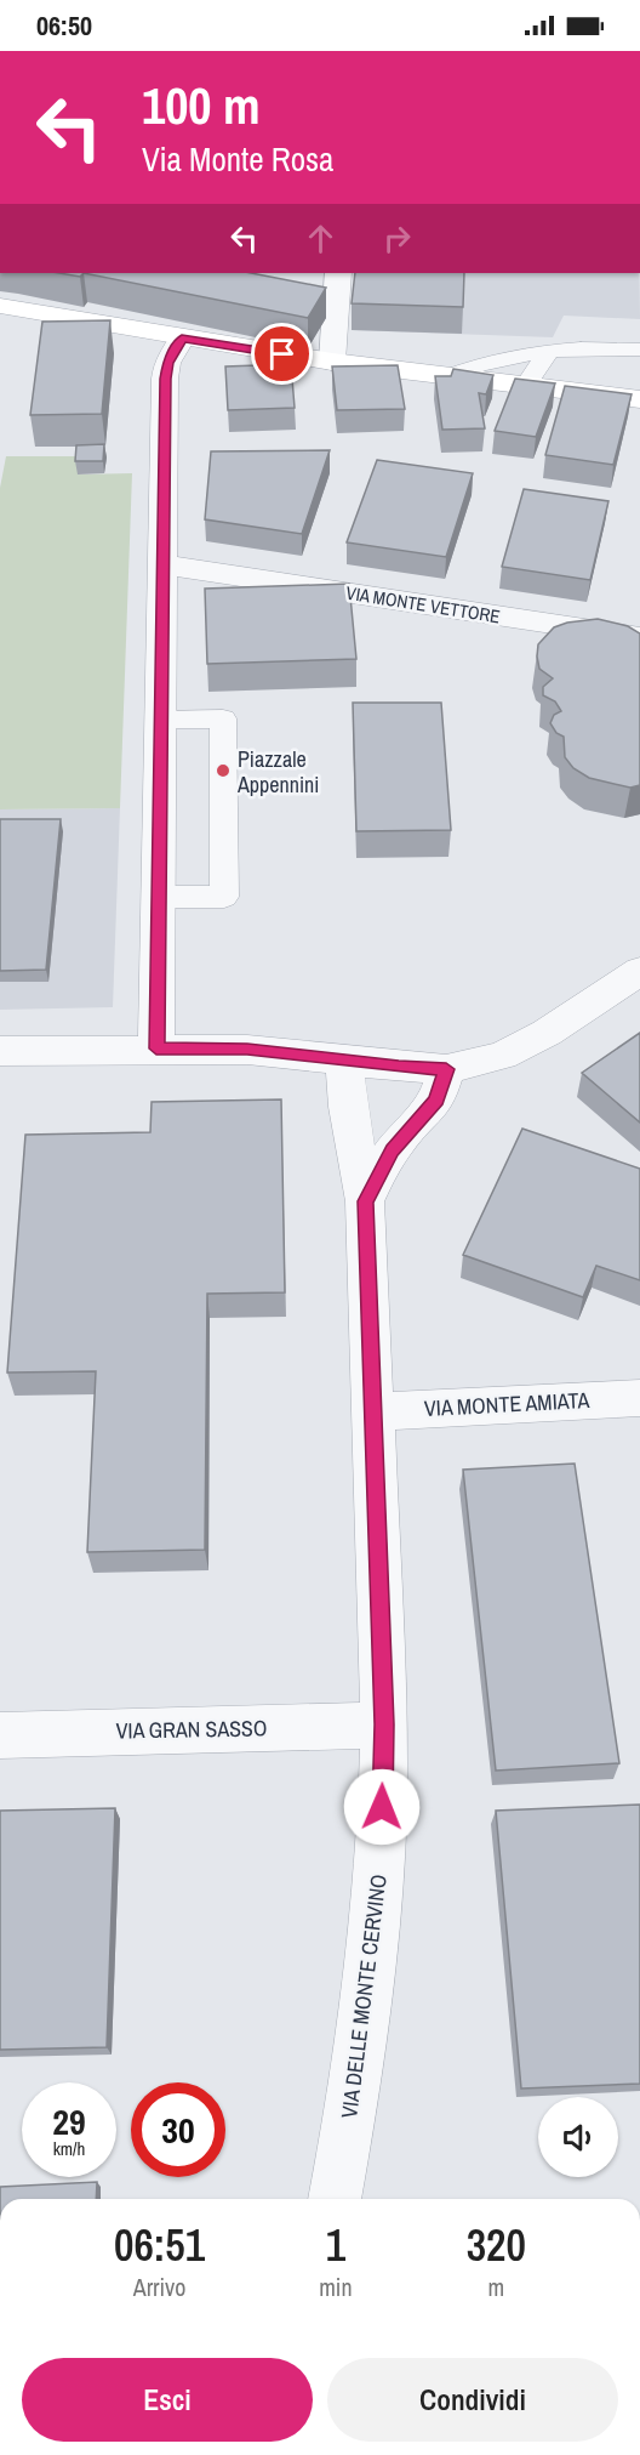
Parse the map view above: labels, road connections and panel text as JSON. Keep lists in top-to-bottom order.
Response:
{
  "streets": {
    "street": [
      "VIA MONTE VETTORE",
      "VIA MONTE AMIATA",
      "VIA GRAN SASSO",
      "VIA DELLE MONTE CERVINO"
    ]
  },
  "crossings": [
    ["VIA MONTE AMIATA", "VIA DELLE MONTE CERVINO"],
    ["VIA GRAN SASSO", "VIA DELLE MONTE CERVINO"]
  ],
  "places": ["Piazzale Appennini"],
  "page": {
    "status": "06:50",
    "turn": ["100 m", "Via Monte Rosa"],
    "speed": "29 km/h",
    "limit": "30",
    "eta": [
      "06:51",
      "Arrivo",
      "1",
      "min",
      "320",
      "m"
    ],
    "buttons": ["Esci", "Condividi"]
  }
}
